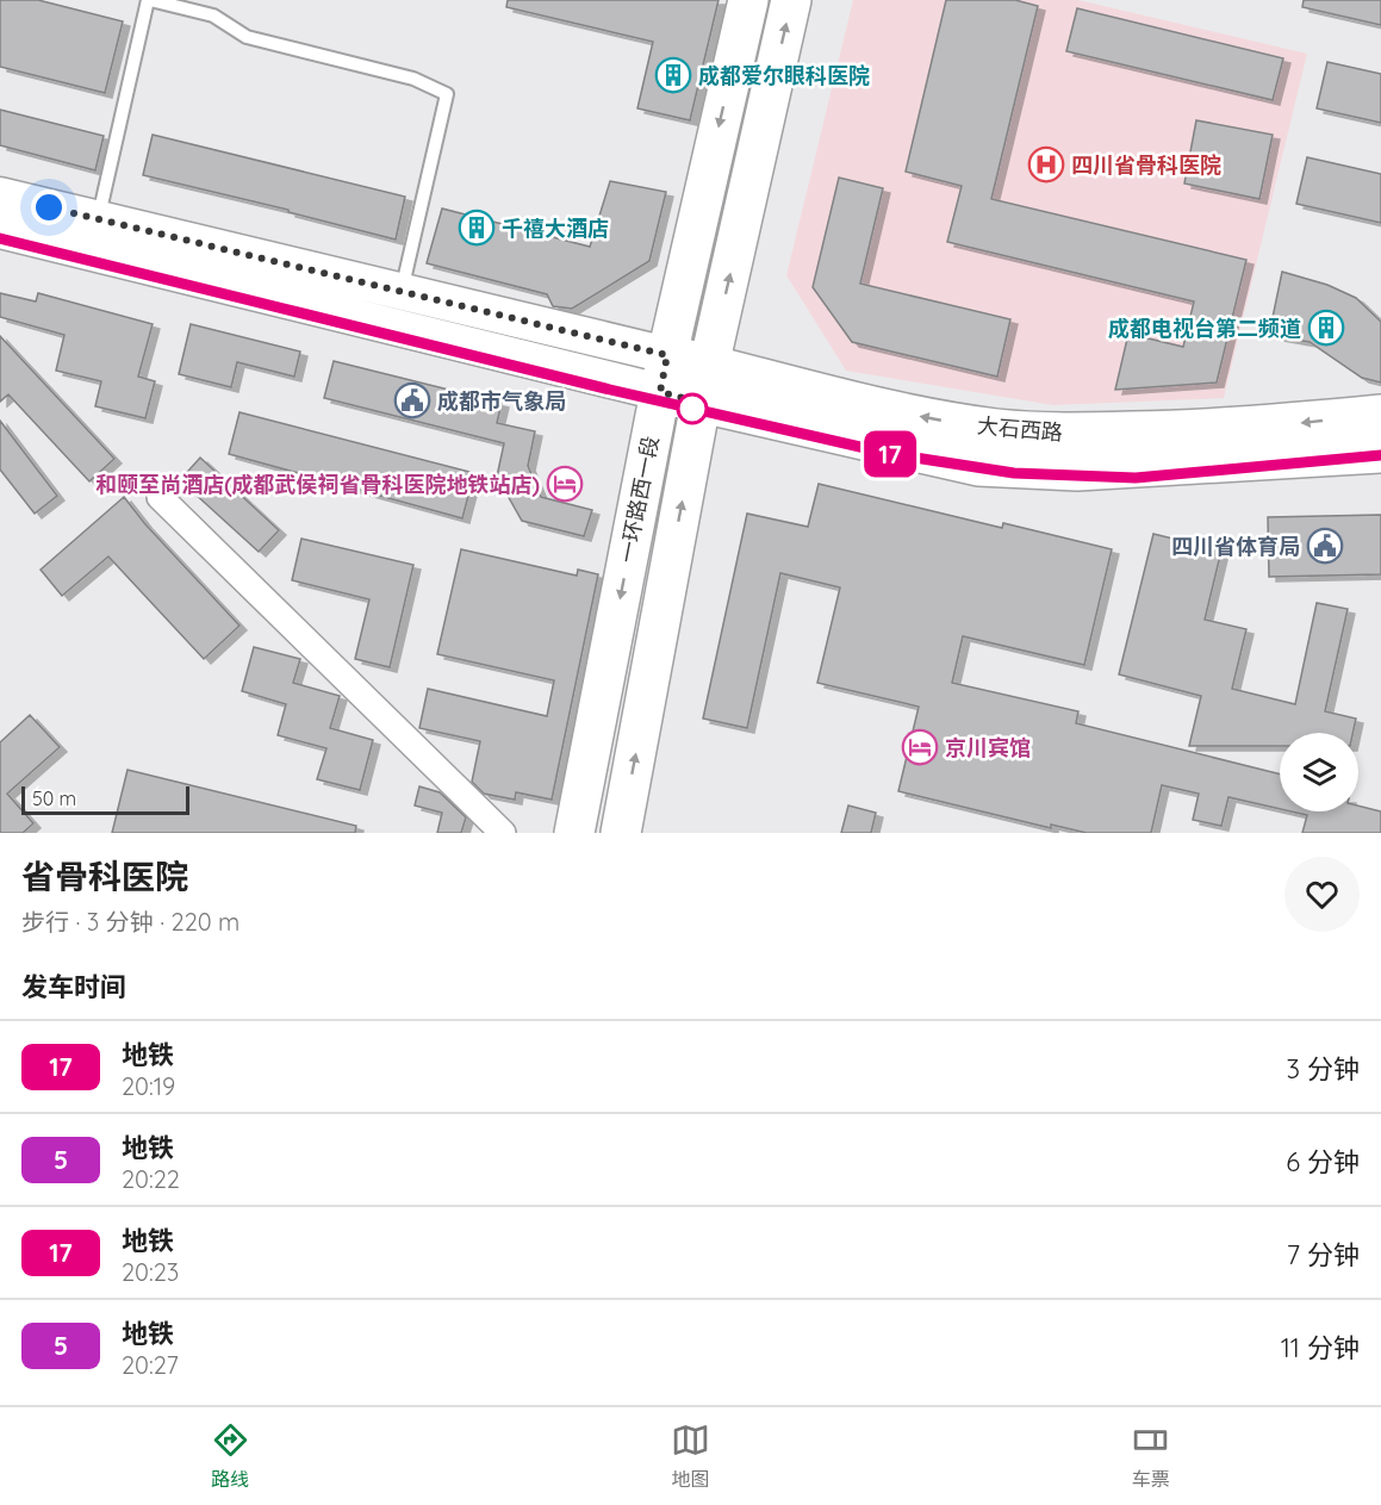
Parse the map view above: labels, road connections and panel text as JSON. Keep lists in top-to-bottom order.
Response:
{
  "streets": {
    "main road": ["大石西路", "一环路西一段"]
  },
  "crossings": [
    ["大石西路", "一环路西一段"]
  ],
  "places": {
    "building": ["成都爱尔眼科医院", "千禧大酒店", "成都电视台第二频道"],
    "hospital": ["四川省骨科医院"],
    "public building": ["成都市气象局", "四川省体育局"],
    "hotel": ["和颐至尚酒店(成都武侯祠省骨科医院地铁站店)", "京川宾馆"]
  },
  "lines": ["metro line 17"],
  "scale_bar": "50 m",
  "page": {
    "on_map": "17",
    "scale": "50 m",
    "heading": [
      ["省骨科医院", "步行 · 3 分钟 · 220 m"],
      "发车时间"
    ],
    "list": [
      {
        "mark": "17",
        "name": "地铁",
        "note": "20:19",
        "value": "3 分钟"
      },
      {
        "mark": "5",
        "name": "地铁",
        "note": "20:22",
        "value": "6 分钟"
      },
      {
        "mark": "17",
        "name": "地铁",
        "note": "20:23",
        "value": "7 分钟"
      },
      {
        "mark": "5",
        "name": "地铁",
        "note": "20:27",
        "value": "11 分钟"
      }
    ],
    "tabs": ["路线", "地图", "车票"]
  }
}
